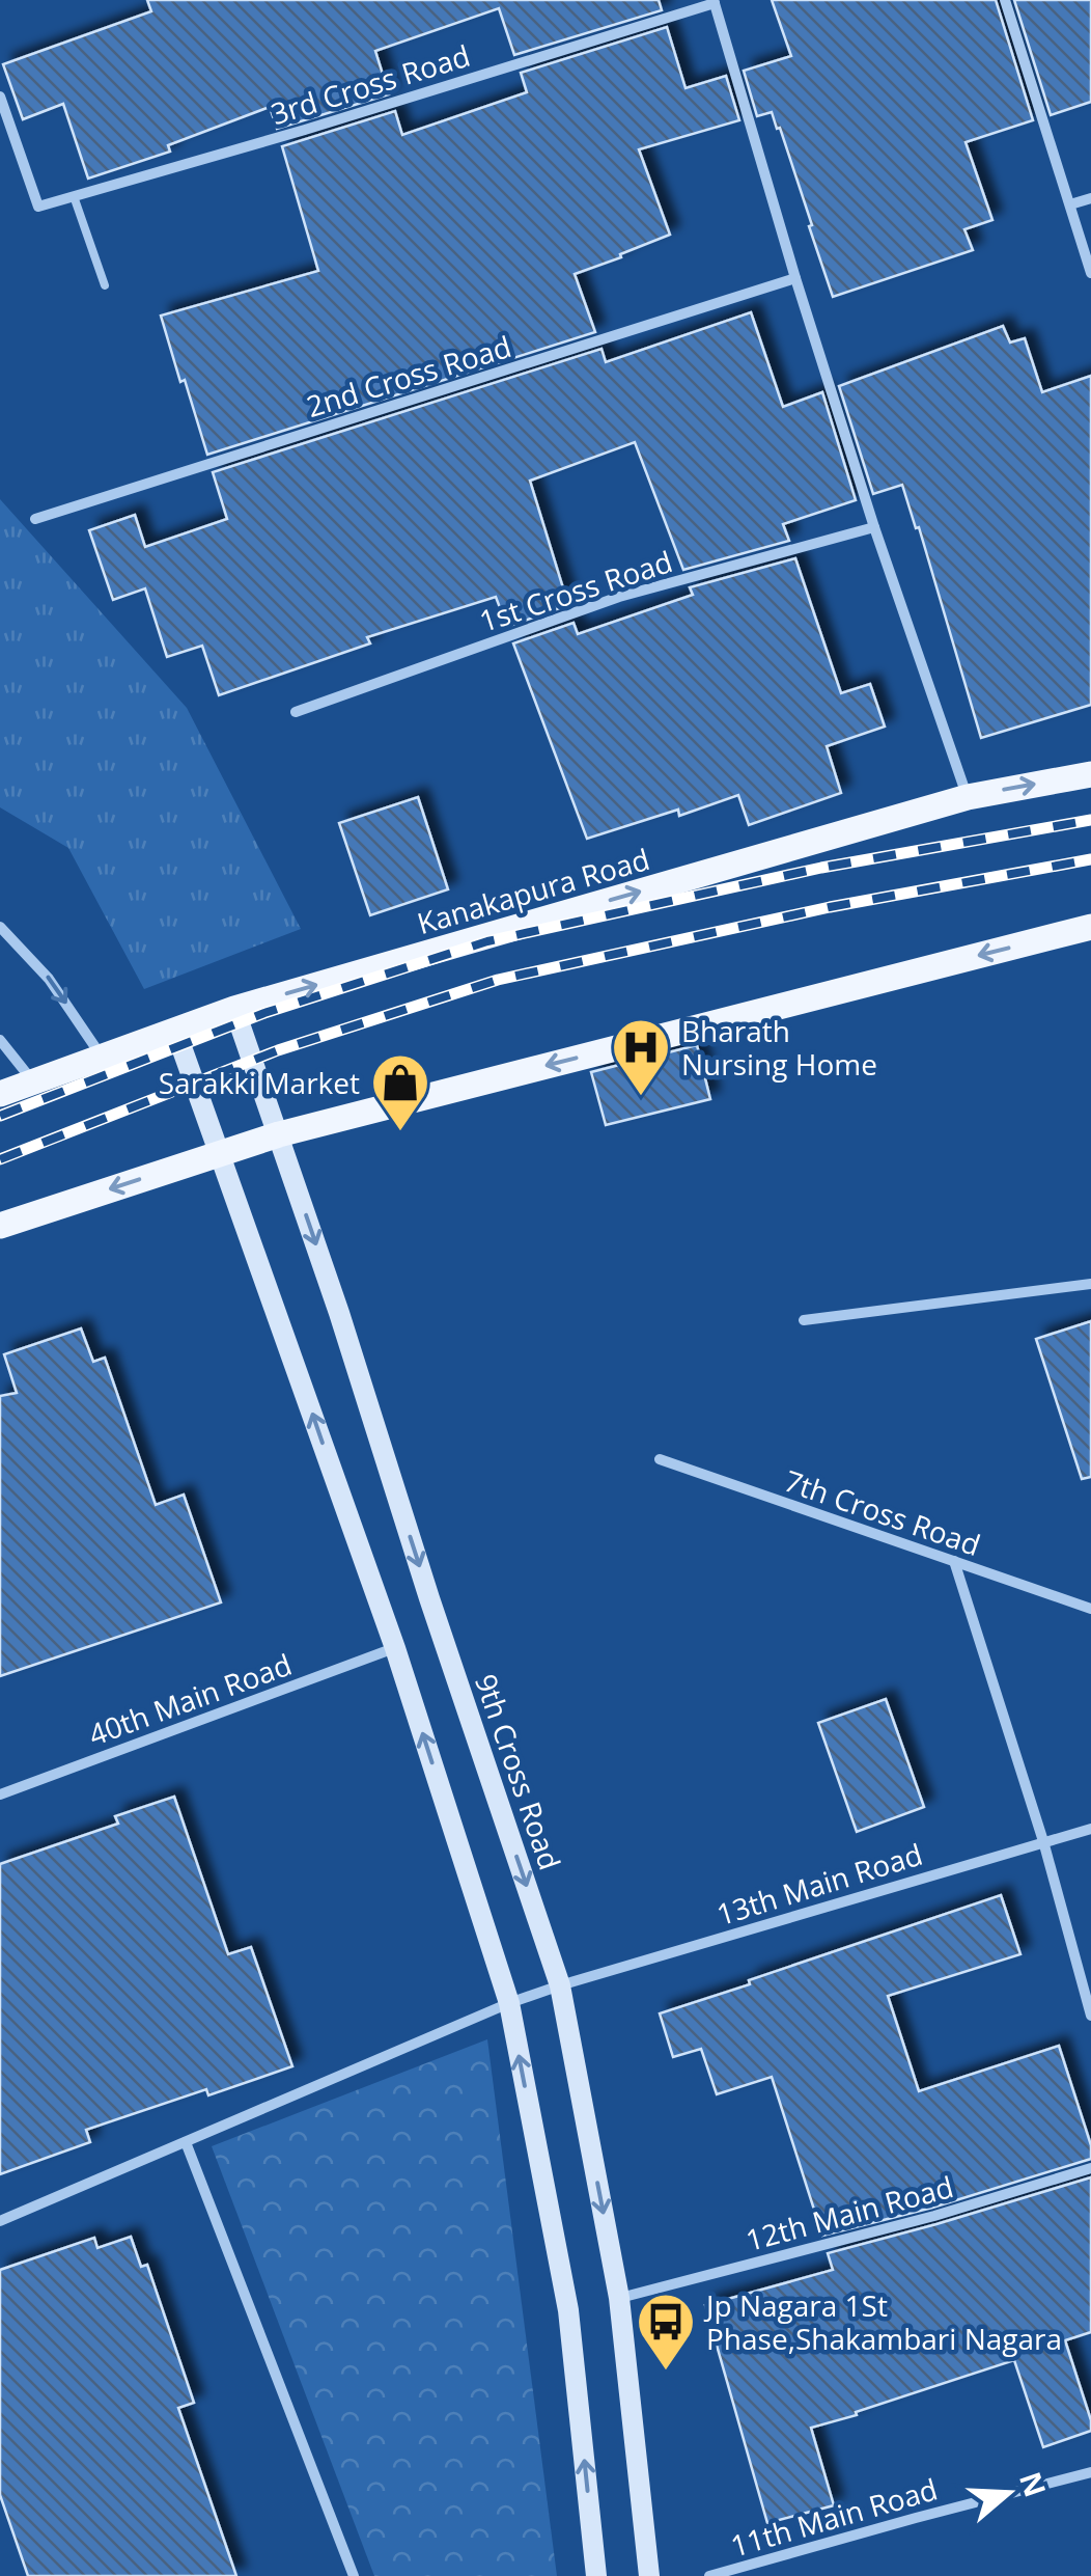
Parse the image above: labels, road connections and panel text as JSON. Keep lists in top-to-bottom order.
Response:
{
  "streets": {
    "main road": ["Kanakapura Road", "9th Cross Road"],
    "street": [
      "3rd Cross Road",
      "2nd Cross Road",
      "1st Cross Road",
      "7th Cross Road",
      "40th Main Road",
      "13th Main Road",
      "12th Main Road",
      "11th Main Road"
    ]
  },
  "crossings": [
    ["Kanakapura Road", "9th Cross Road"],
    ["9th Cross Road", "13th Main Road"],
    ["9th Cross Road", "12th Main Road"]
  ],
  "places": {
    "hospital": ["Bharath Nursing Home"],
    "shop": ["Sarakki Market"],
    "bus stop": ["Jp Nagara 1St Phase,Shakambari Nagara"]
  },
  "north": "right"
}
